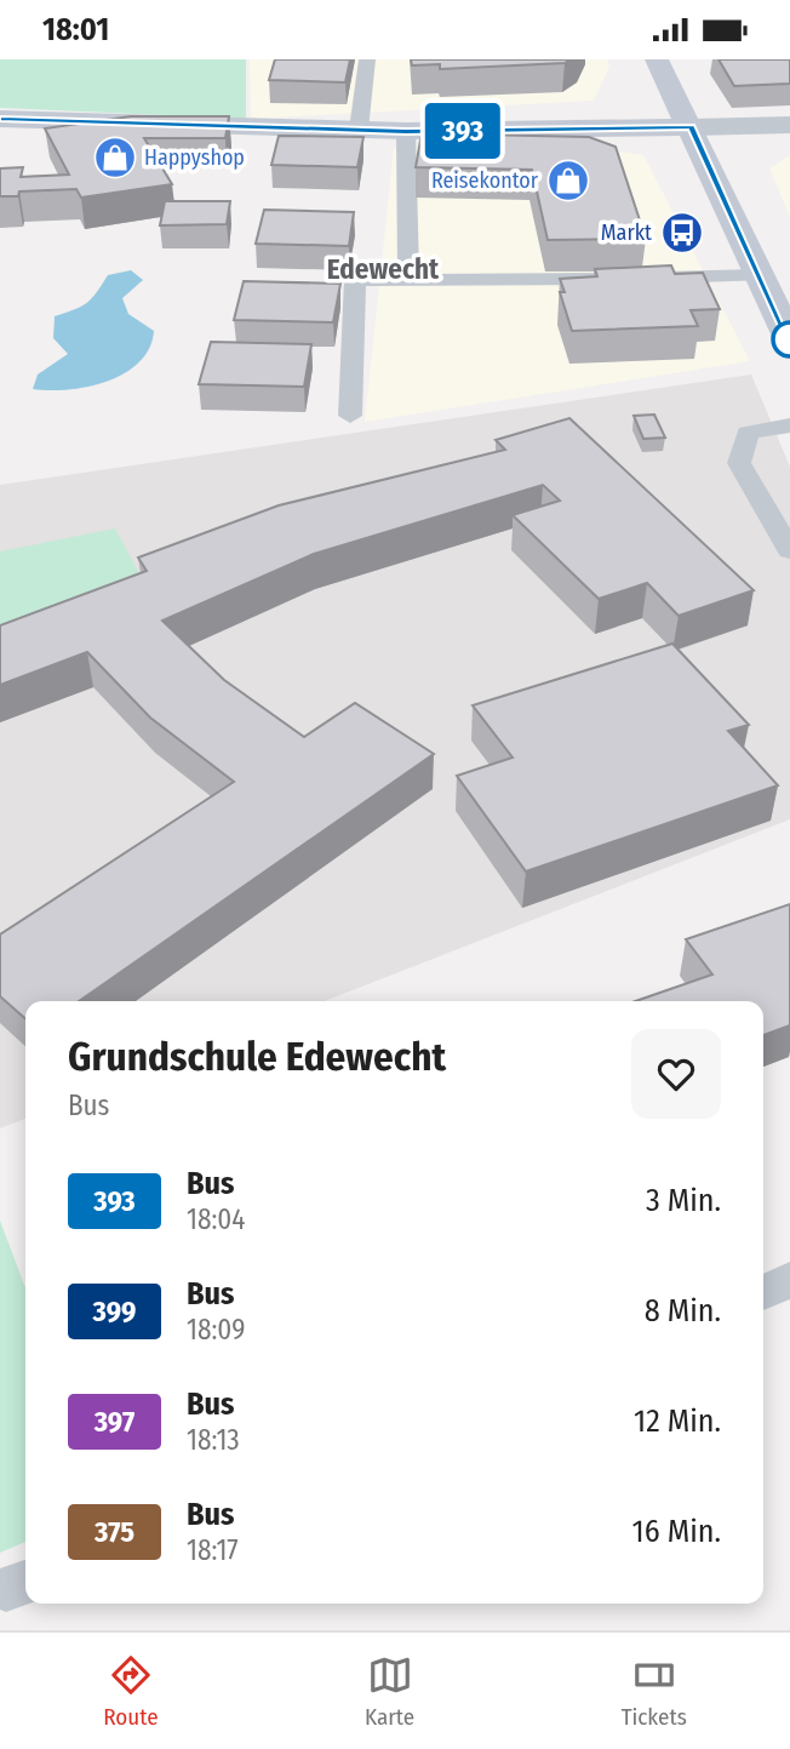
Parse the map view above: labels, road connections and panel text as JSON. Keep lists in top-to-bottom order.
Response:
{
  "districts": ["Edewecht"],
  "places": {
    "shop": ["Happyshop", "Reisekontor"],
    "bus stop": ["Markt"]
  },
  "lines": ["bus line 393"],
  "page": {
    "status": "18:01",
    "on_map": "393",
    "heading": ["Grundschule Edewecht", "Bus"],
    "list": [
      {
        "mark": "393",
        "name": "Bus",
        "note": "18:04",
        "value": "3 Min."
      },
      {
        "mark": "399",
        "name": "Bus",
        "note": "18:09",
        "value": "8 Min."
      },
      {
        "mark": "397",
        "name": "Bus",
        "note": "18:13",
        "value": "12 Min."
      },
      {
        "mark": "375",
        "name": "Bus",
        "note": "18:17",
        "value": "16 Min."
      }
    ],
    "tabs": ["Route", "Karte", "Tickets"]
  }
}
